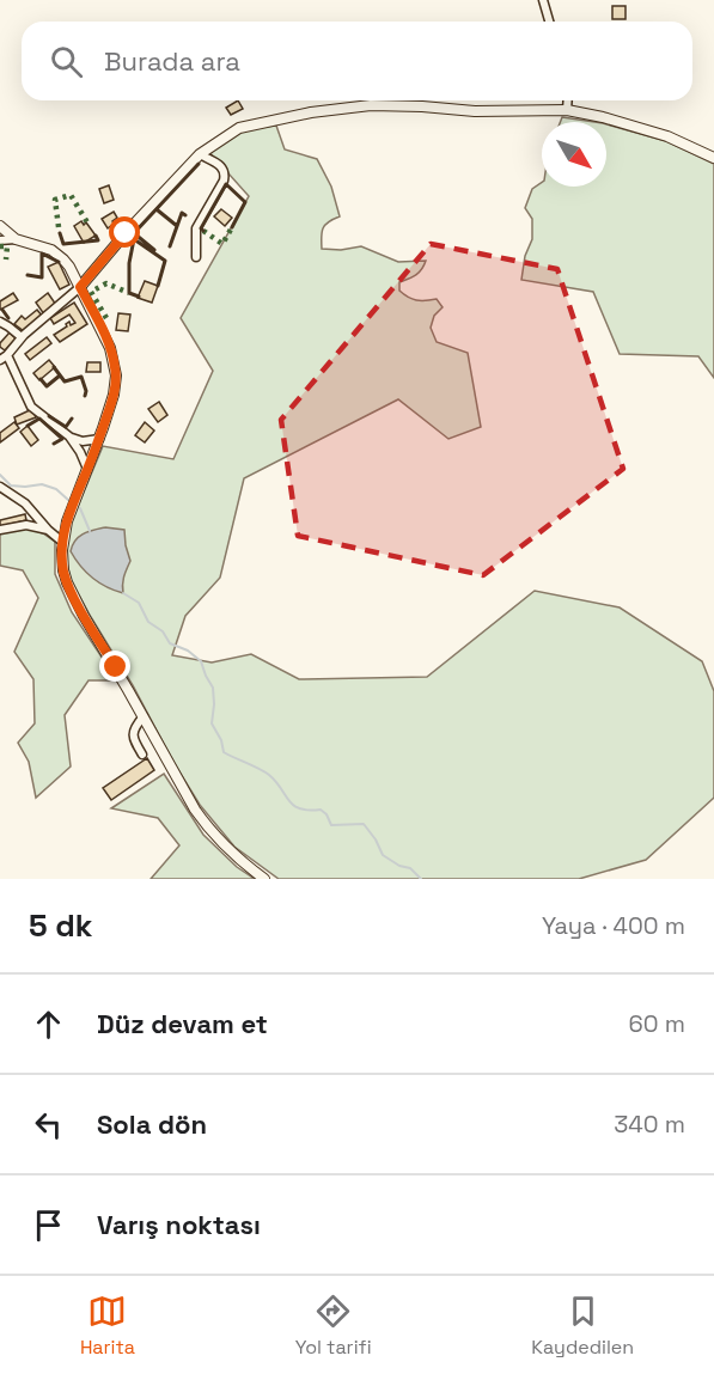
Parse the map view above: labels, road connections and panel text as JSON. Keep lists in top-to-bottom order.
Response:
{
  "north": "bottom right",
  "page": {
    "search": "Burada ara",
    "heading": ["5 dk", "Yaya · 400 m"],
    "list": [
      ["Düz devam et", "60 m"],
      ["Sola dön", "340 m"],
      "Varış noktası"
    ],
    "nav": ["Harita", "Yol tarifi", "Kaydedilen"]
  }
}
